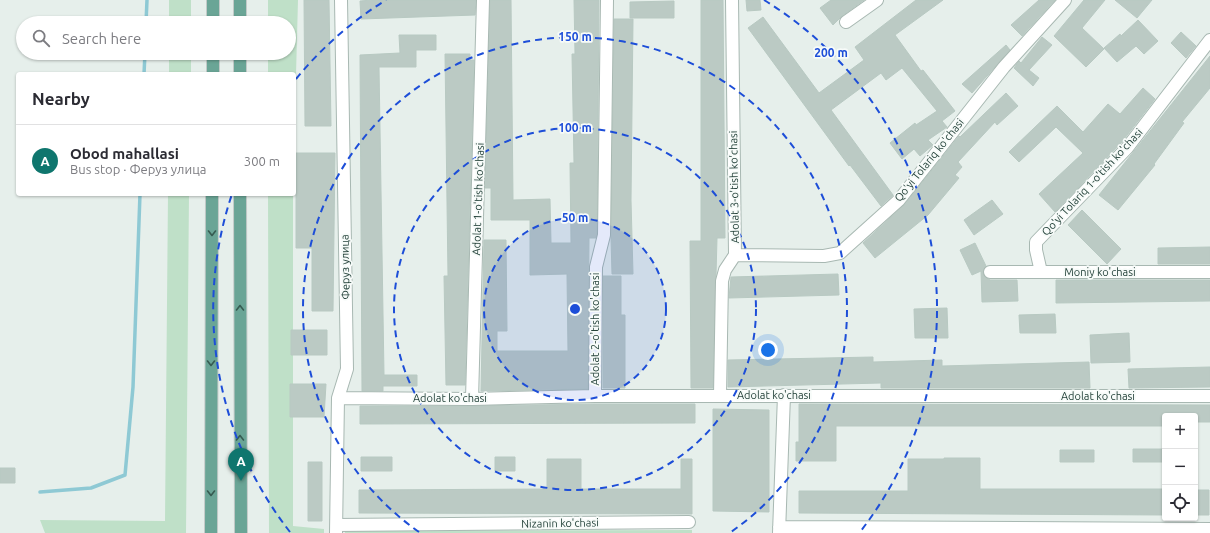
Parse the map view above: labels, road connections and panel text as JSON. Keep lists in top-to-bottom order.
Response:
{
  "streets": {
    "street": [
      "Qo'yi Tolariq ko'chasi",
      "Qo'yi Tolariq 1-o'tish ko'chasi",
      "Adolat 3-o'tish ko'chasi",
      "Adolat 1-o'tish ko'chasi",
      "Феруз улица",
      "Moniy ko'chasi",
      "Adolat 2-o'tish ko'chasi",
      "Adolat ko'chasi",
      "Nizanin ko'chasi"
    ]
  },
  "crossings": [
    ["Qo'yi Tolariq ko'chasi", "Adolat 3-o'tish ko'chasi"],
    ["Qo'yi Tolariq 1-o'tish ko'chasi", "Moniy ko'chasi"],
    ["Adolat 3-o'tish ko'chasi", "Adolat ko'chasi"],
    ["Adolat 1-o'tish ko'chasi", "Adolat ko'chasi"],
    ["Феруз улица", "Adolat ko'chasi"],
    ["Феруз улица", "Nizanin ko'chasi"],
    ["Adolat 2-o'tish ko'chasi", "Adolat ko'chasi"]
  ],
  "page": {
    "search": "Search here",
    "heading": "Nearby",
    "list": [
      {
        "mark": "A",
        "name": "Obod mahallasi",
        "note": "Bus stop · Феруз улица",
        "value": "300 m"
      }
    ],
    "map_buttons": ["+", "−"],
    "pins": "A"
  },
  "rings": [
    "150 m",
    "200 m",
    "100 m",
    "50 m"
  ]
}
